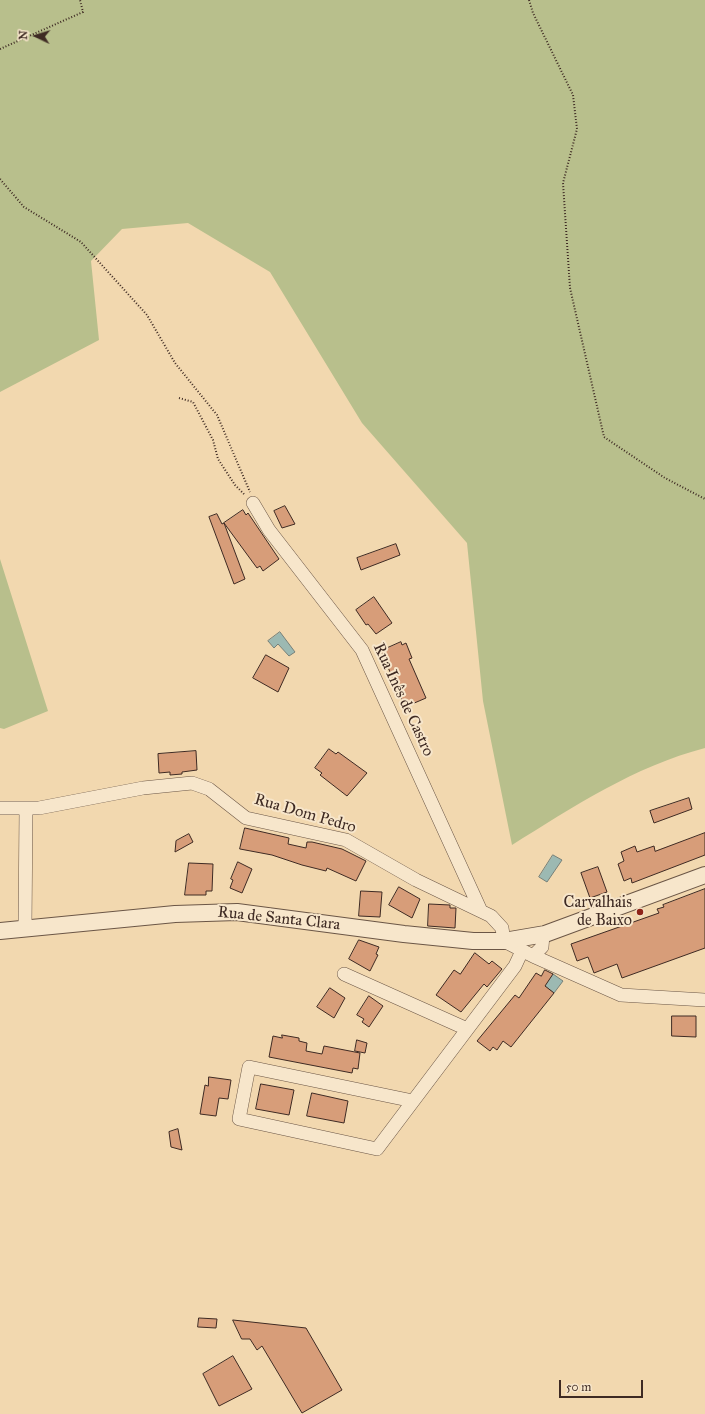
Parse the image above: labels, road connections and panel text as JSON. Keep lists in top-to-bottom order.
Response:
{
  "streets": {
    "street": ["Rua Inês de Castro", "Rua Dom Pedro", "Rua de Santa Clara"]
  },
  "crossings": [
    ["Rua Inês de Castro", "Rua Dom Pedro"],
    ["Rua Dom Pedro", "Rua de Santa Clara"]
  ],
  "places": ["Carvalhais de Baixo"],
  "scale_bar": "50 m",
  "north": "left"
}
